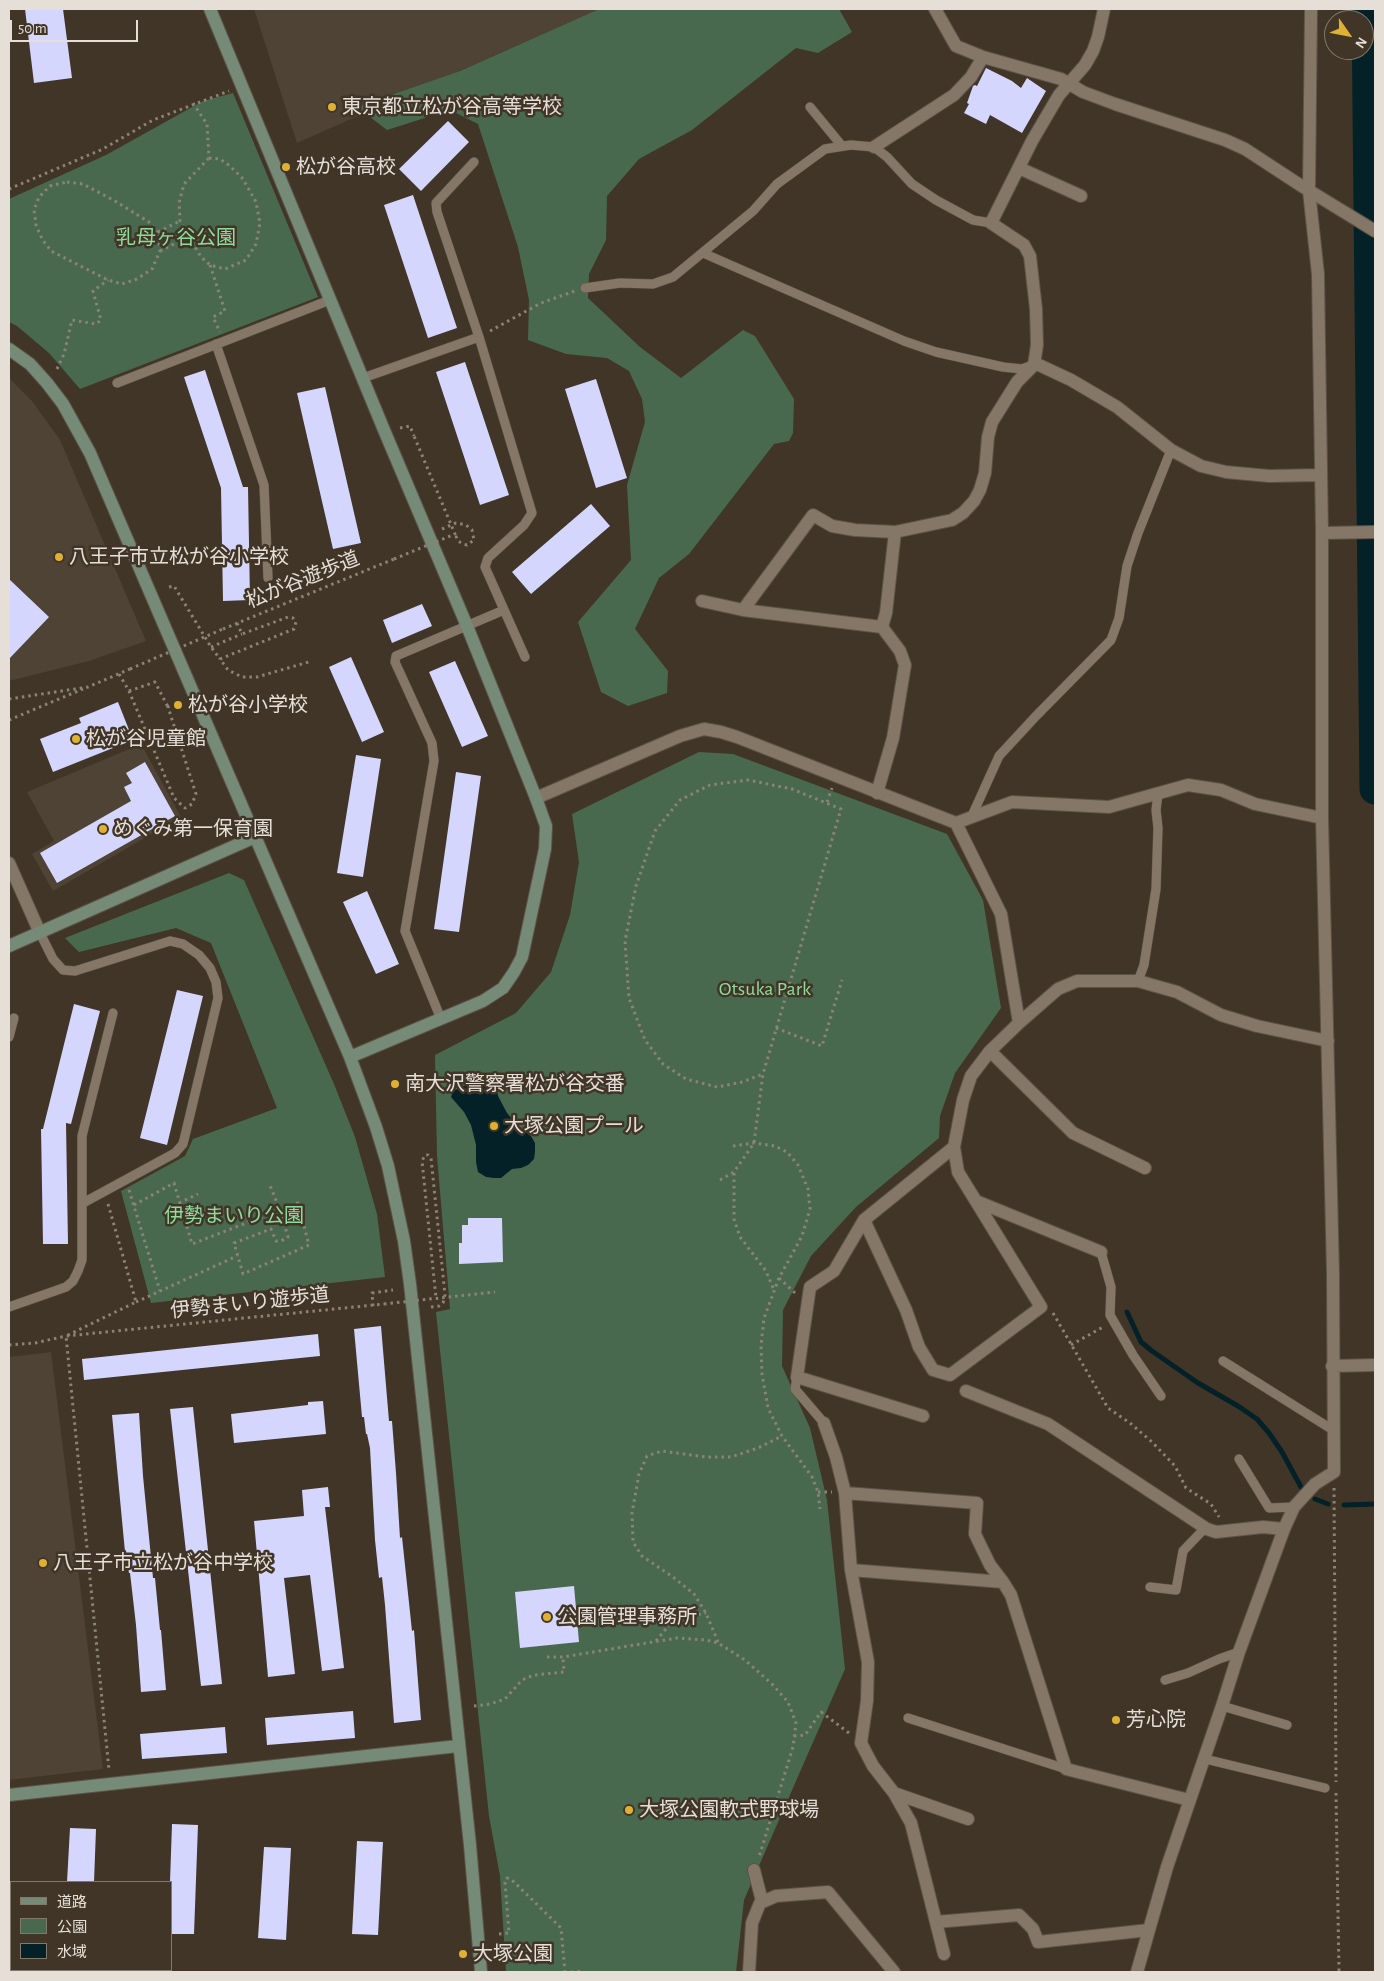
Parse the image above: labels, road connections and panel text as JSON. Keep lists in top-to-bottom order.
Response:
{
  "streets": {
    "path": ["松が谷遊歩道", "伊勢まいり遊歩道"]
  },
  "parks": ["乳母ヶ谷公園", "Otsuka Park", "伊勢まいり公園"],
  "places": [
    "東京都立松が谷高等学校",
    "松が谷高校",
    "八王子市立松が谷小学校",
    "松が谷小学校",
    "松が谷児童館",
    "めぐみ第一保育園",
    "南大沢警察署松が谷交番",
    "大塚公園プール",
    "八王子市立松が谷中学校",
    "公園管理事務所",
    "芳心院",
    "大塚公園軟式野球場",
    "大塚公園"
  ],
  "legend": ["道路", "公園", "水域"],
  "scale_bar": "50 m",
  "north": "bottom right"
}
